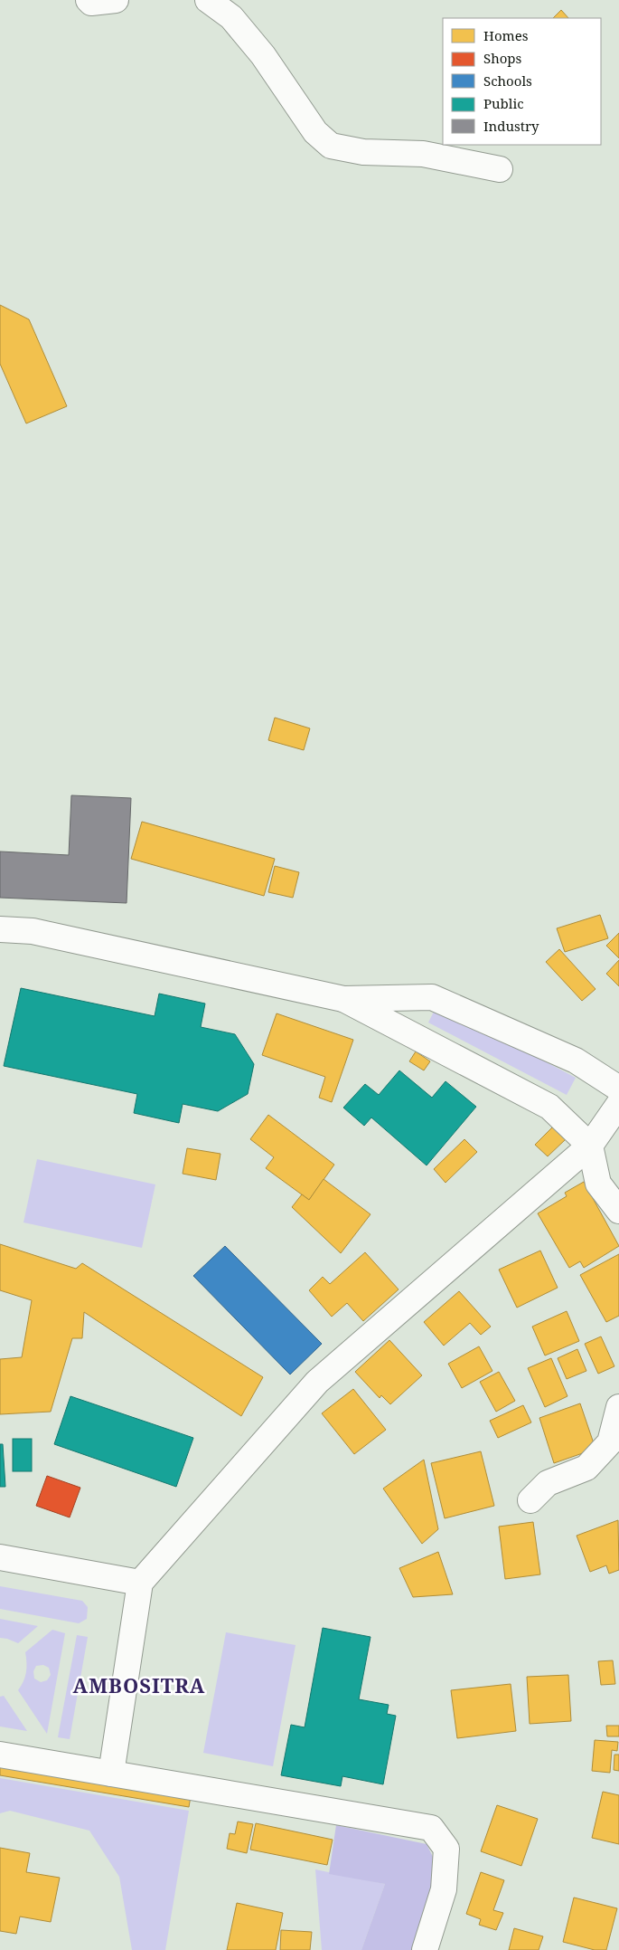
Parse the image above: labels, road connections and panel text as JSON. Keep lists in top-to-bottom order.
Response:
{
  "districts": ["AMBOSITRA"],
  "legend": [
    "Homes",
    "Shops",
    "Schools",
    "Public",
    "Industry"
  ]
}
